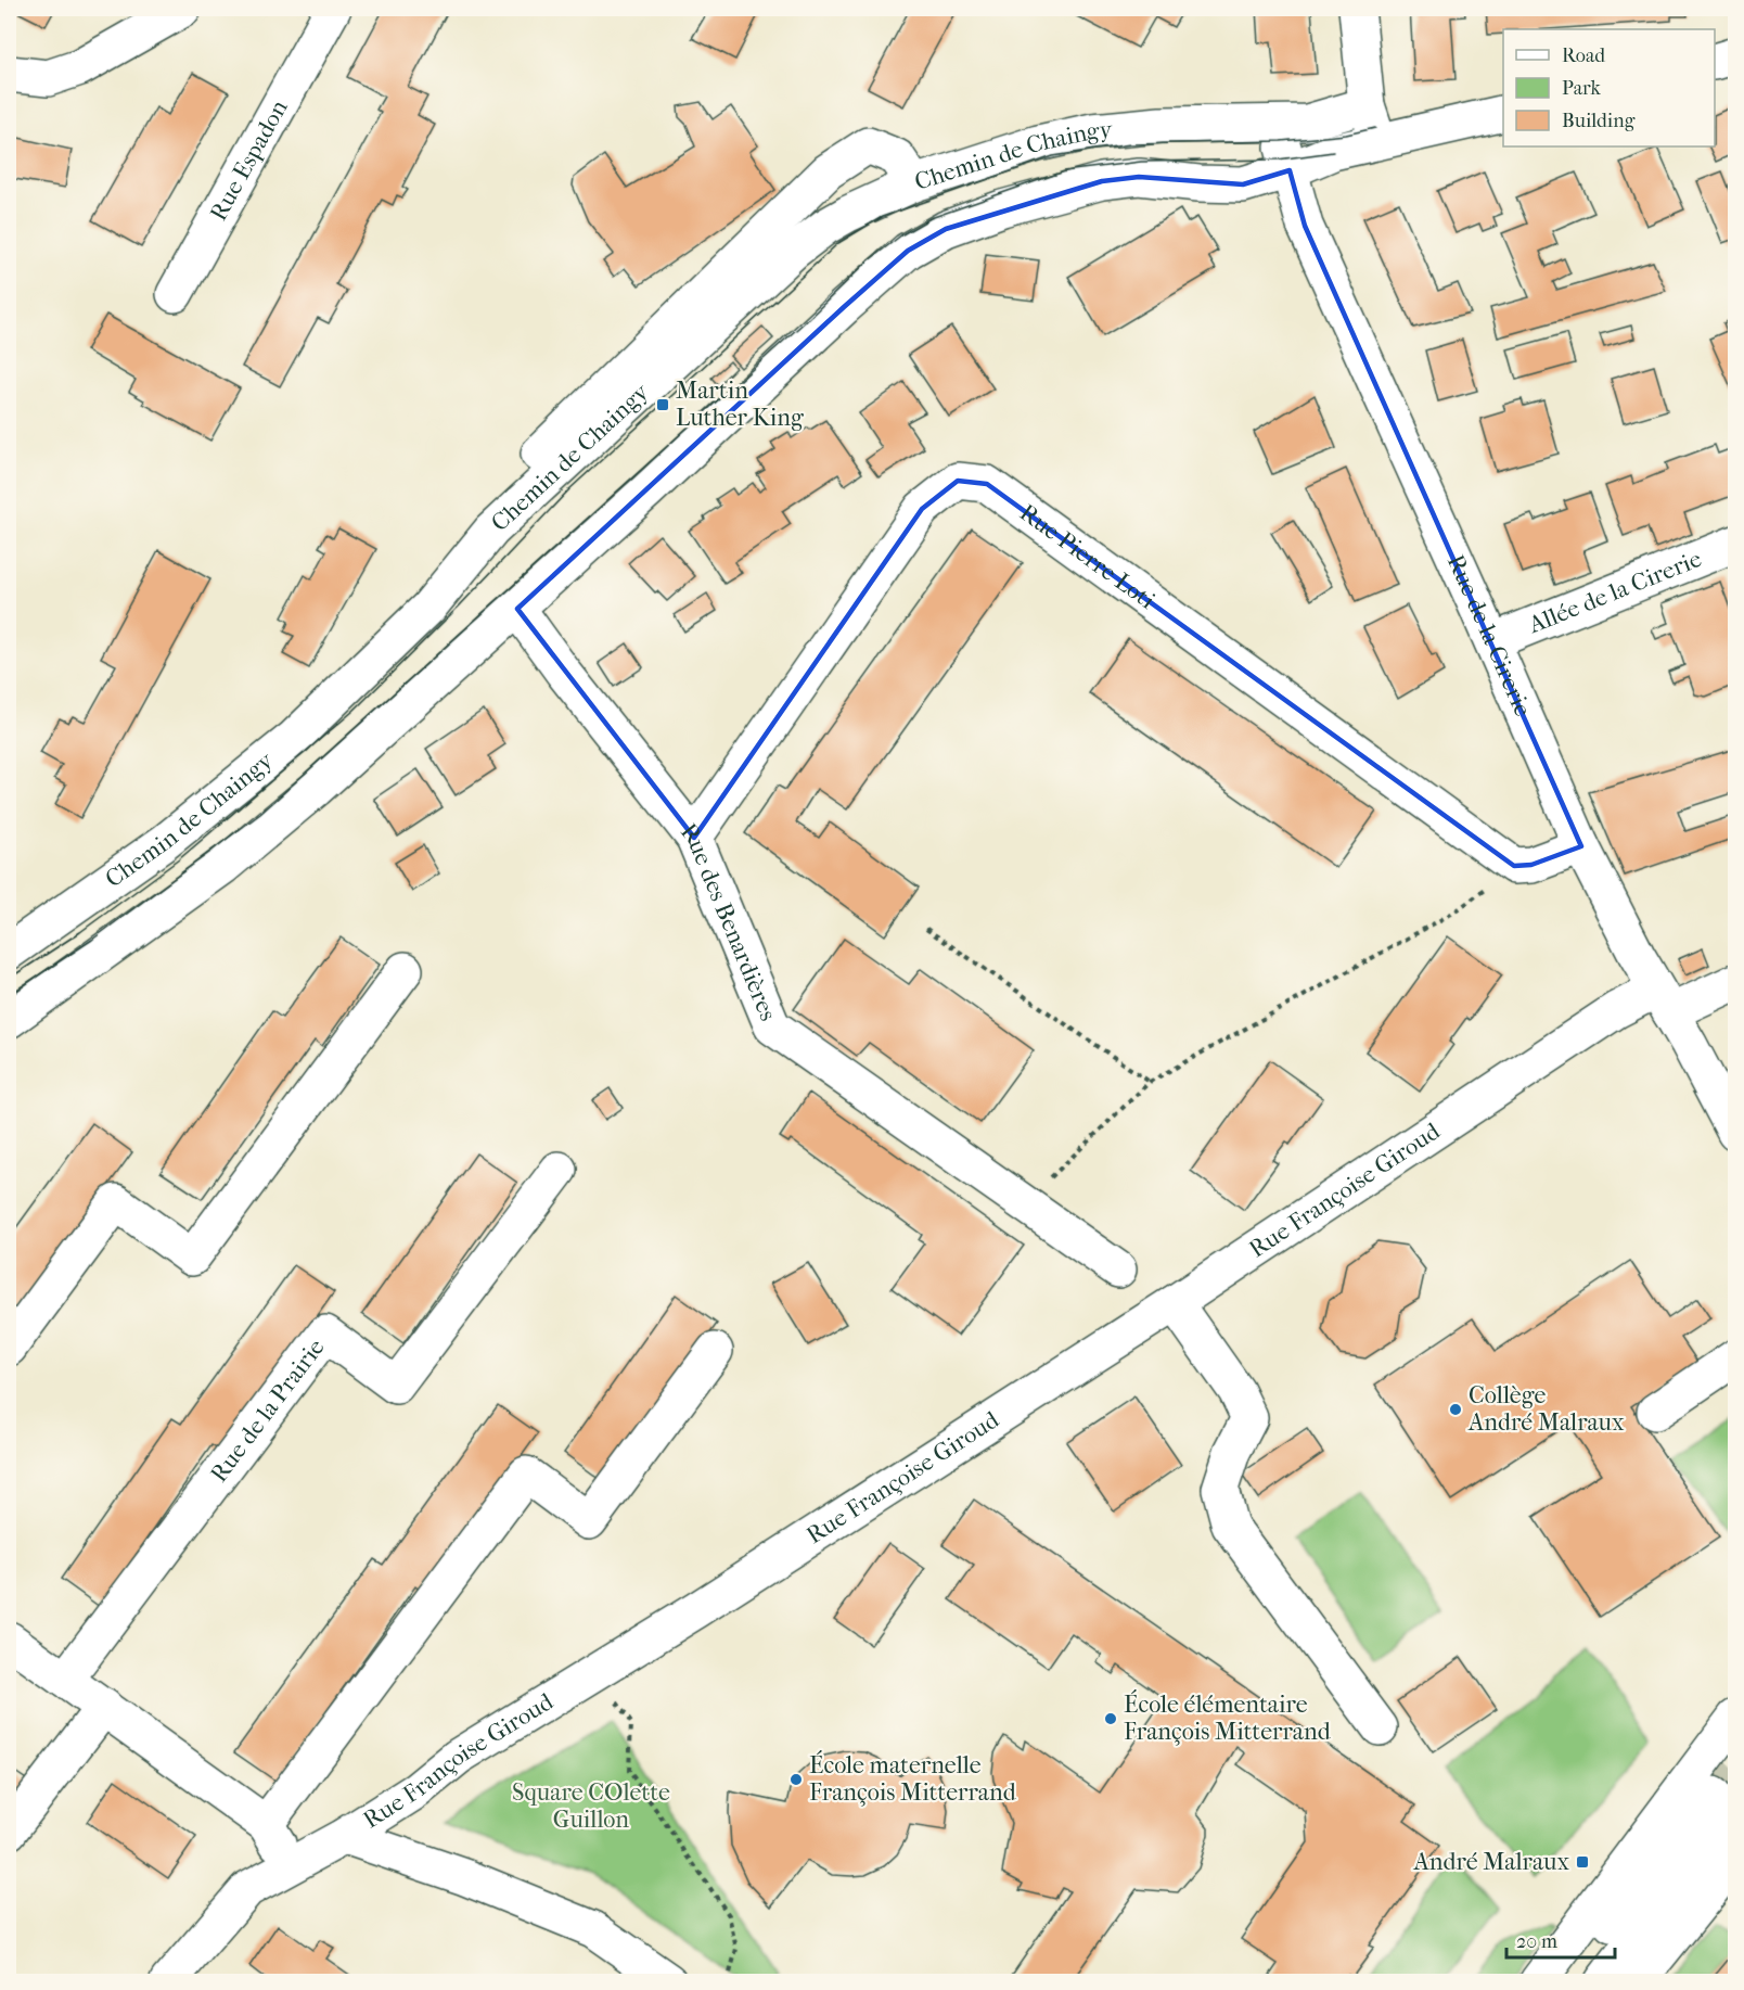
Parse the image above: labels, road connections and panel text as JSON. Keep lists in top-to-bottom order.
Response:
{
  "streets": {
    "street": [
      "Chemin de Chaingy",
      "Rue Espadon",
      "Rue Pierre Loti",
      "Allée de la Cirerie",
      "Rue de la Cirerie",
      "Rue des Benardières",
      "Rue Françoise Giroud",
      "Rue de la Prairie"
    ]
  },
  "crossings": [
    ["Chemin de Chaingy", "Rue de la Cirerie"],
    ["Chemin de Chaingy", "Rue des Benardières"],
    ["Rue Pierre Loti", "Rue des Benardières"],
    ["Allée de la Cirerie", "Rue de la Cirerie"],
    ["Rue de la Cirerie", "Rue Françoise Giroud"]
  ],
  "parks": ["Square COlette Guillon"],
  "places": {
    "transit": ["Martin Luther King", "André Malraux"],
    "other": ["Collège André Malraux", "École élémentaire François Mitterrand", "École maternelle François Mitterrand"]
  },
  "legend": ["Road", "Park", "Building"],
  "scale_bar": "20 m"
}
